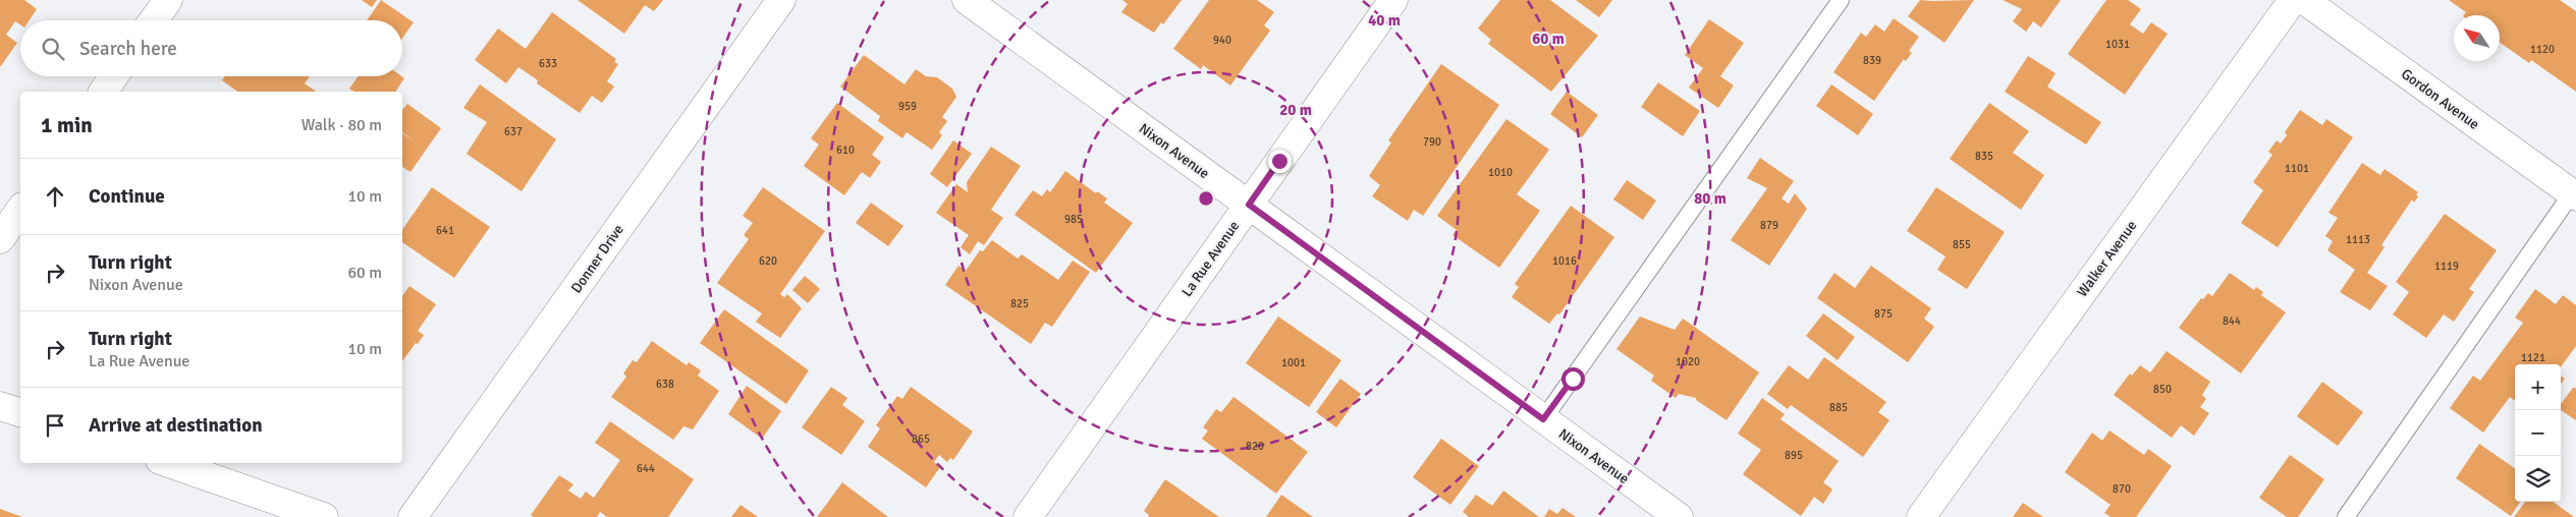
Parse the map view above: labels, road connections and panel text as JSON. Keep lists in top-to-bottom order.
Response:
{
  "streets": {
    "street": [
      "Gordon Avenue",
      "Nixon Avenue",
      "Donner Drive",
      "La Rue Avenue",
      "Walker Avenue"
    ]
  },
  "crossings": [
    ["Nixon Avenue", "La Rue Avenue"]
  ],
  "house_numbers": [
    "940",
    "1031",
    "1120",
    "839",
    "633",
    "959",
    "637",
    "790",
    "610",
    "835",
    "1101",
    "1010",
    "985",
    "879",
    "641",
    "1113",
    "855",
    "620",
    "1016",
    "1119",
    "825",
    "875",
    "844",
    "1121",
    "1020",
    "1001",
    "638",
    "850",
    "885",
    "865",
    "820",
    "895",
    "644",
    "870"
  ],
  "north": "top left",
  "page": {
    "search": "Search here",
    "heading": ["1 min", "Walk · 80 m"],
    "list": [
      ["Continue", "10 m"],
      ["Turn right", "Nixon Avenue", "60 m"],
      ["Turn right", "La Rue Avenue", "10 m"],
      "Arrive at destination"
    ],
    "map_buttons": ["+", "−"]
  },
  "rings": [
    "40 m",
    "60 m",
    "20 m",
    "80 m"
  ]
}
